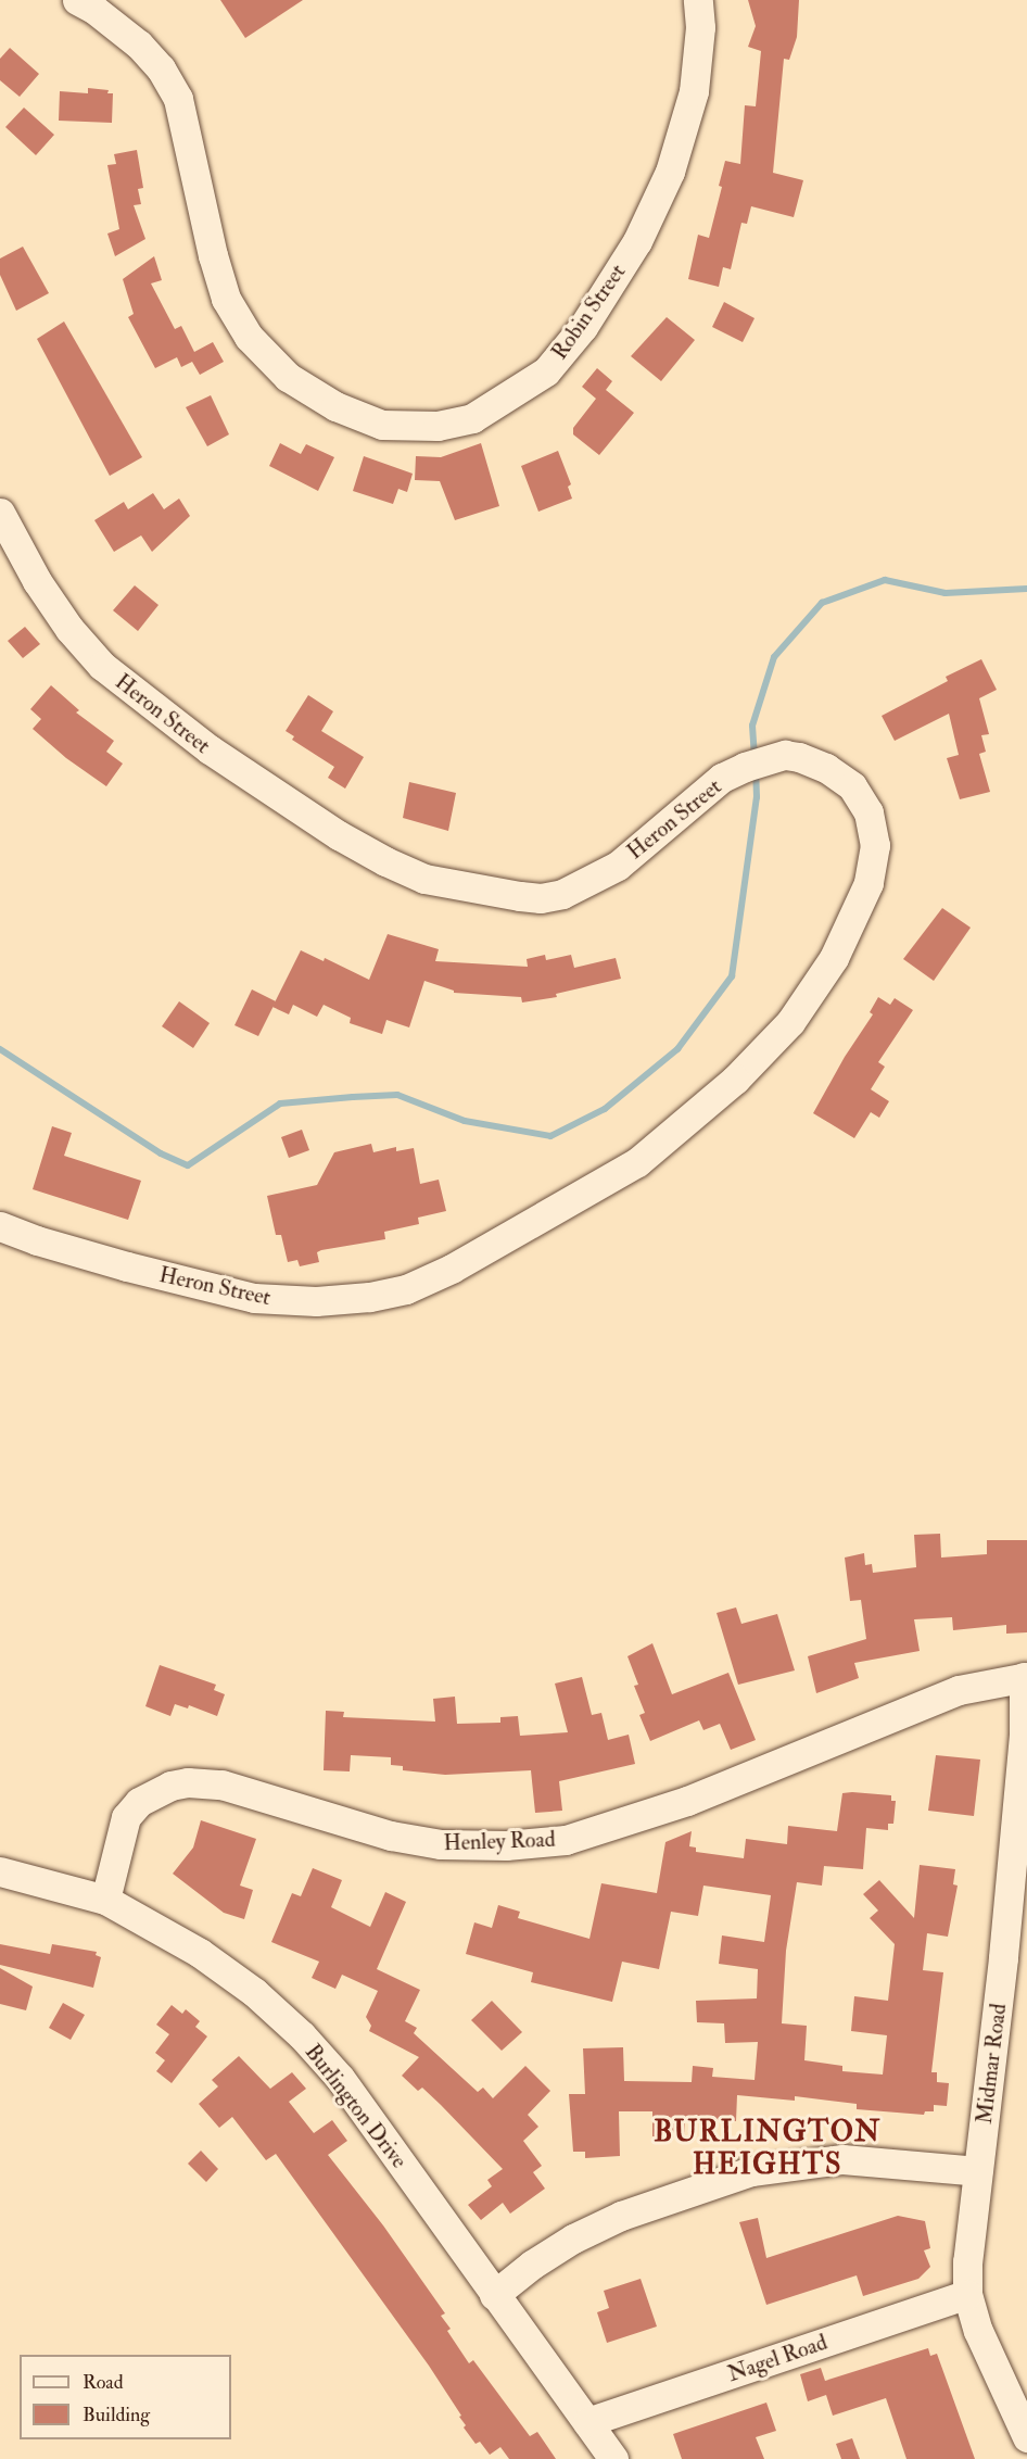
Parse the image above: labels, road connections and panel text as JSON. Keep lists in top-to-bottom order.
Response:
{
  "streets": {
    "street": [
      "Robin Street",
      "Heron Street",
      "Henley Road",
      "Midmar Road",
      "Burlington Drive",
      "Nagel Road"
    ]
  },
  "crossings": [
    ["Henley Road", "Midmar Road"],
    ["Henley Road", "Burlington Drive"],
    ["Midmar Road", "Nagel Road"],
    ["Burlington Drive", "Nagel Road"]
  ],
  "districts": ["BURLINGTON HEIGHTS"],
  "legend": ["Road", "Building"]
}
